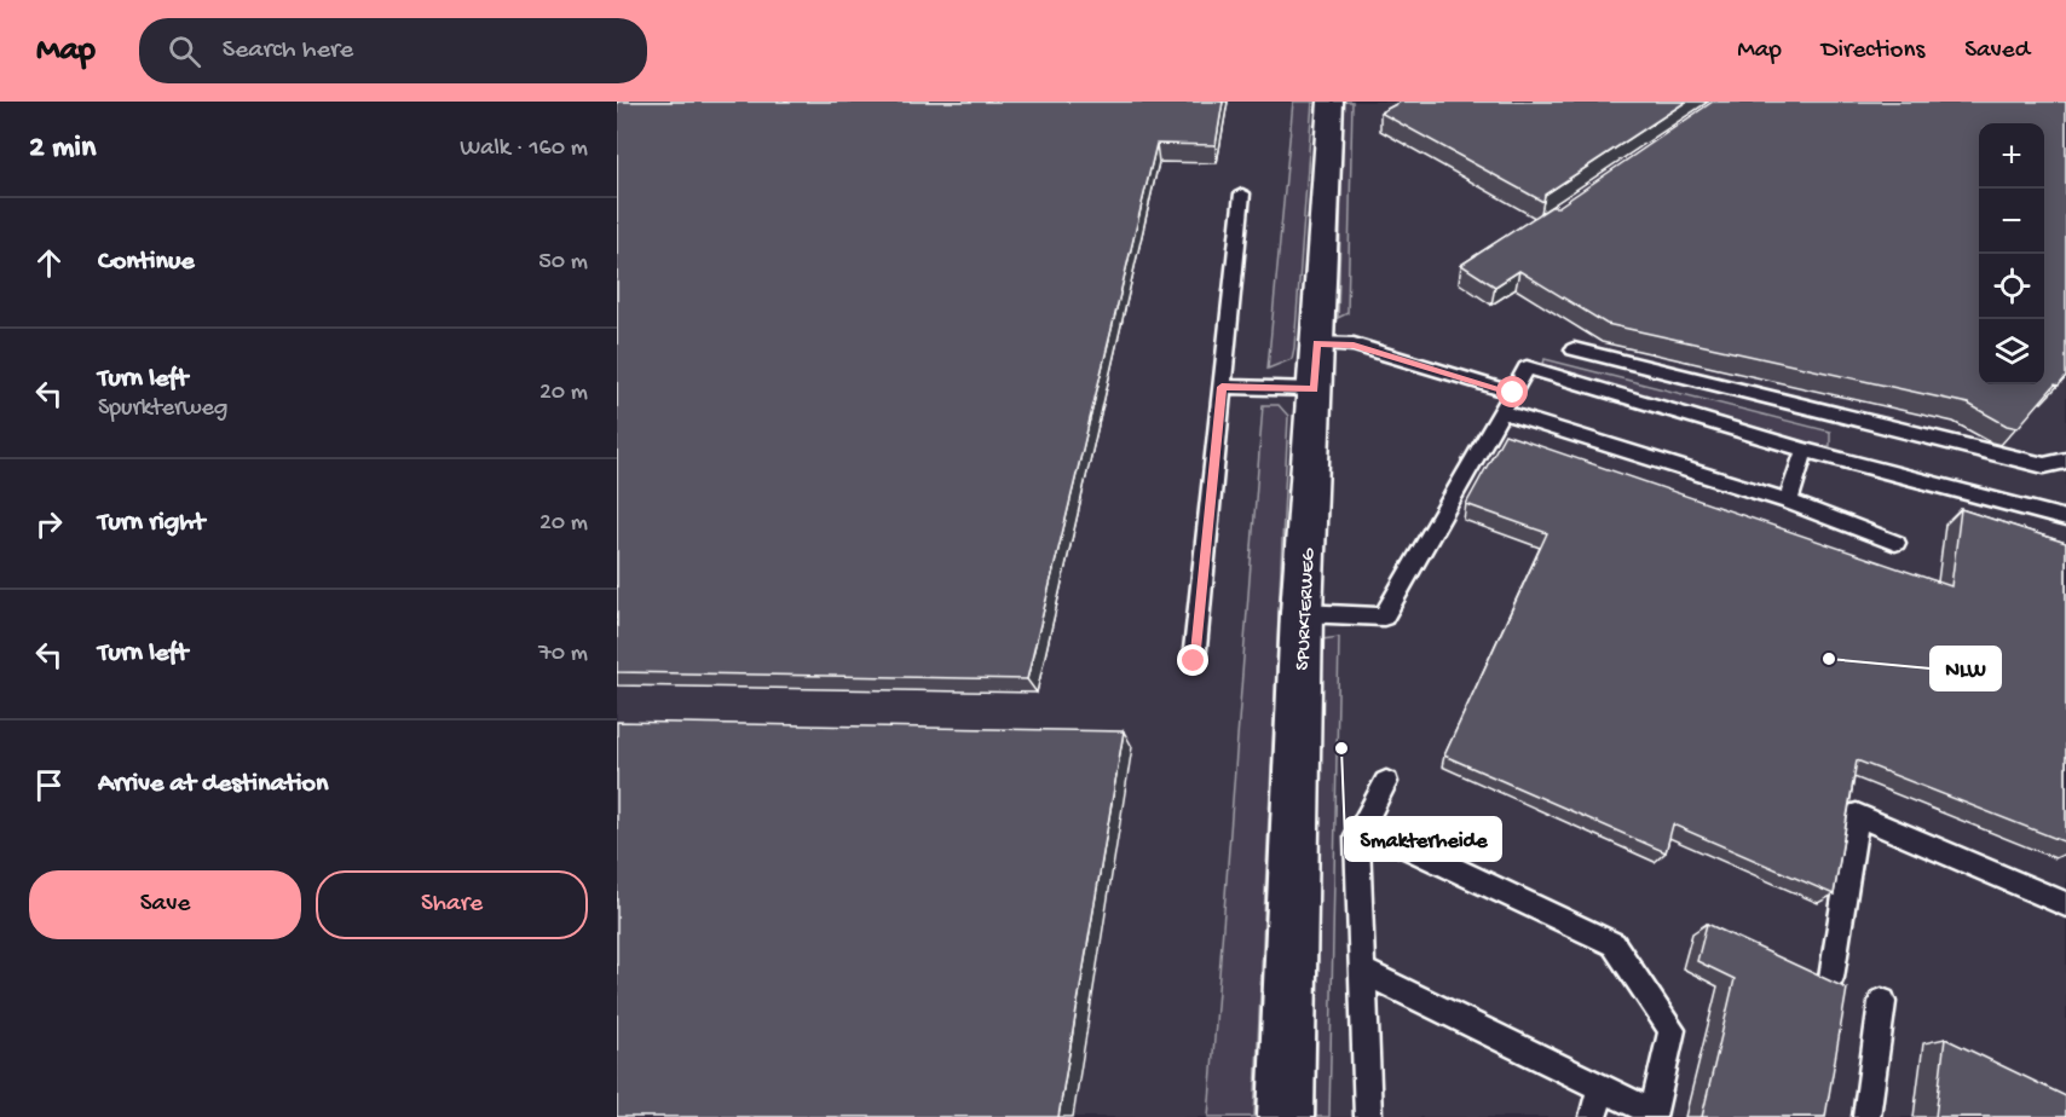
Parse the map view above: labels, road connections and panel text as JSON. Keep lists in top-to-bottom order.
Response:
{
  "streets": {
    "street": ["SPURKTERWEG"]
  },
  "places": ["NLW", "Smakterheide"],
  "page": {
    "header": "Map",
    "search": "Search here",
    "nav": ["Map", "Directions", "Saved"],
    "heading": ["2 min", "Walk · 160 m"],
    "map_buttons": ["+", "−"],
    "list": [
      ["Continue", "50 m"],
      ["Turn left", "Spurkterweg", "20 m"],
      ["Turn right", "20 m"],
      ["Turn left", "70 m"],
      "Arrive at destination"
    ],
    "buttons": ["Save", "Share"]
  }
}
